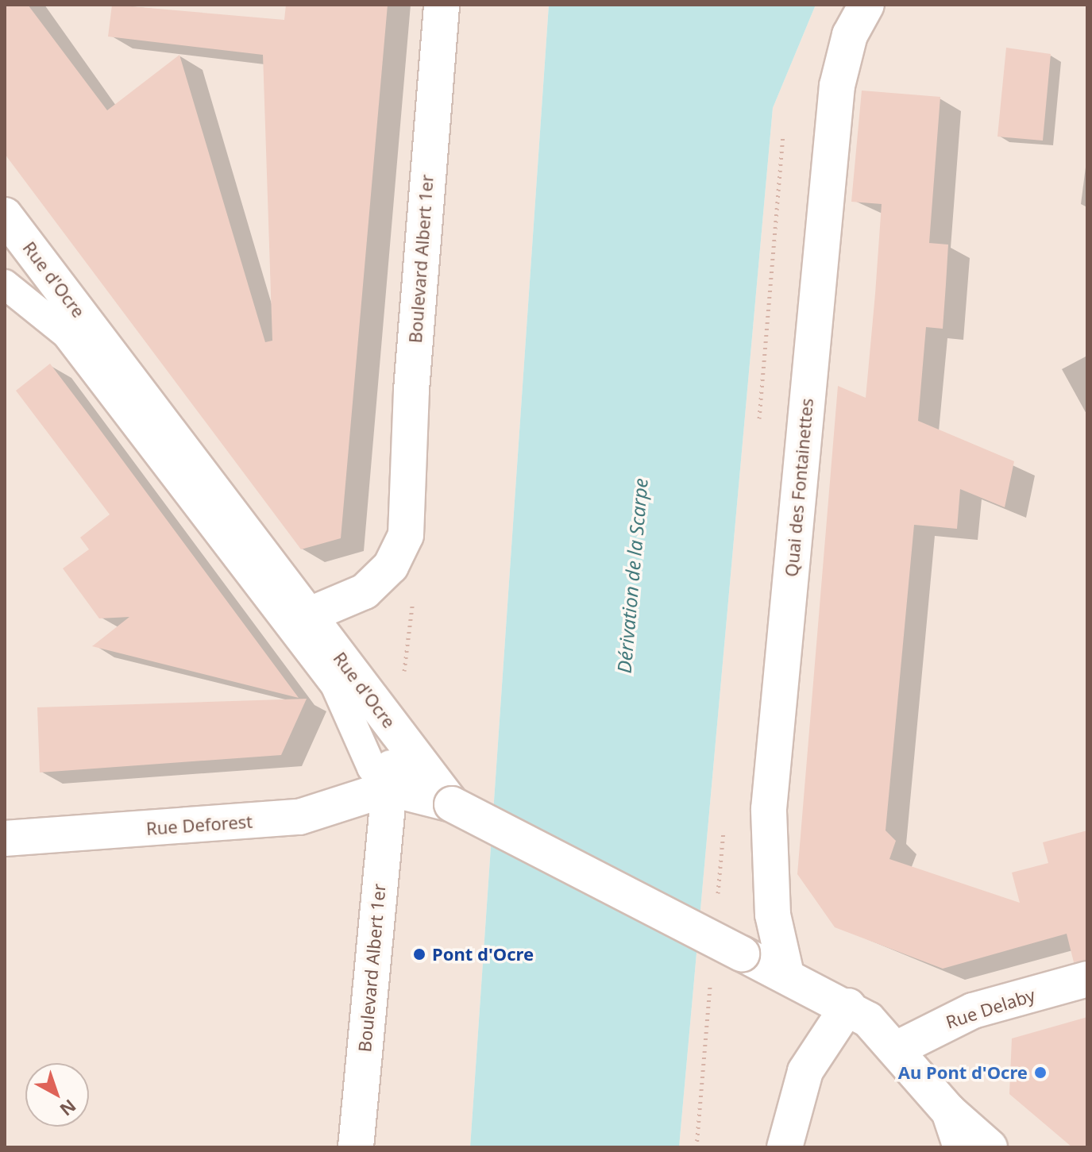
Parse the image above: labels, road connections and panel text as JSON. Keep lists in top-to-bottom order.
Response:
{
  "streets": {
    "street": [
      "Boulevard Albert 1er",
      "Rue d'Ocre",
      "Quai des Fontainettes",
      "Rue Deforest",
      "Rue Delaby"
    ]
  },
  "crossings": [
    ["Boulevard Albert 1er", "Rue d'Ocre"],
    ["Boulevard Albert 1er", "Rue Deforest"],
    ["Rue d'Ocre", "Rue Deforest"]
  ],
  "water": ["Dérivation de la Scarpe"],
  "places": ["Pont d'Ocre", "Au Pont d'Ocre"],
  "north": "bottom right"
}
